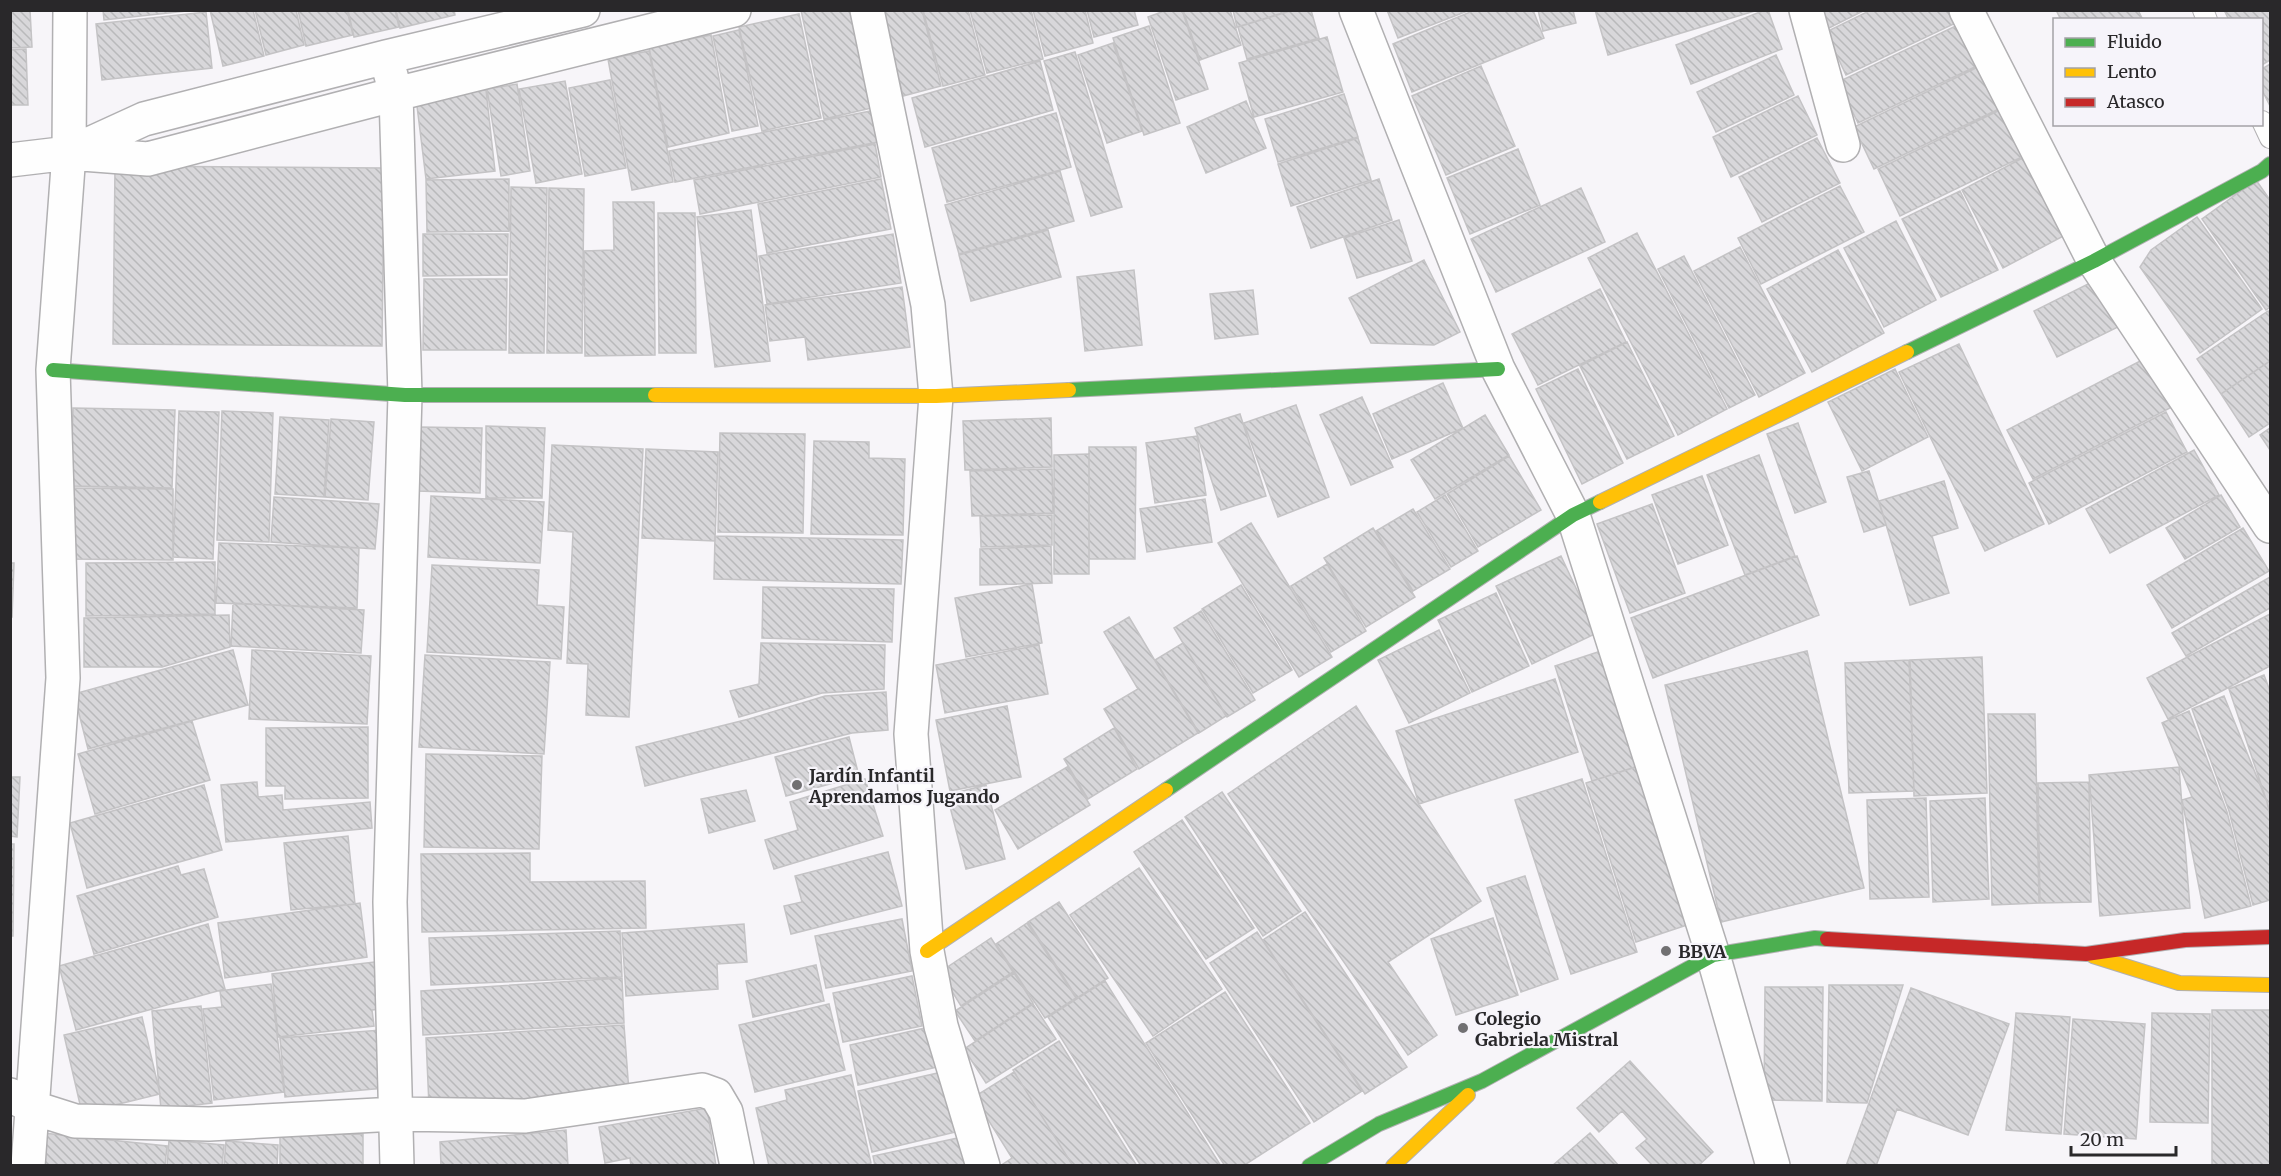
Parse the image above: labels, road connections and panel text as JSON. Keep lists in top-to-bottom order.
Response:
{
  "places": ["Jardín Infantil Aprendamos Jugando", "BBVA", "Colegio Gabriela Mistral"],
  "legend": ["Fluido", "Lento", "Atasco"],
  "scale_bar": "20 m"
}
